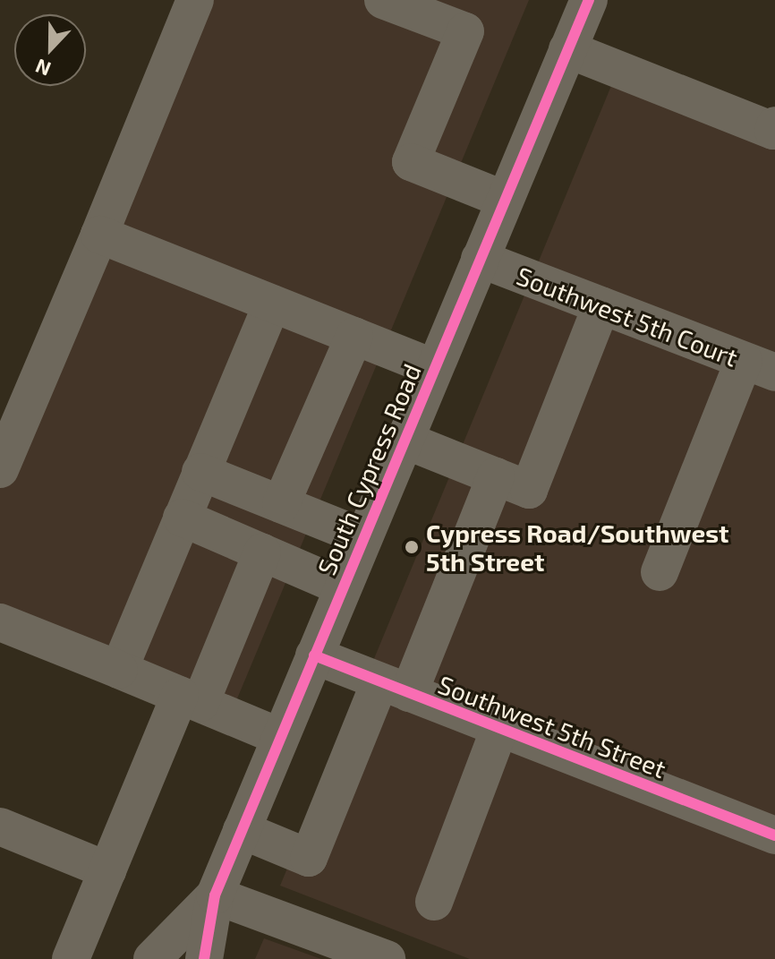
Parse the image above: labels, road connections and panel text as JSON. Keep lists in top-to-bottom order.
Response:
{
  "streets": {
    "street": ["Southwest 5th Court", "South Cypress Road", "Southwest 5th Street"]
  },
  "crossings": [
    ["Southwest 5th Court", "South Cypress Road"],
    ["South Cypress Road", "Southwest 5th Street"]
  ],
  "places": ["Cypress Road/Southwest 5th Street"],
  "north": "bottom"
}
